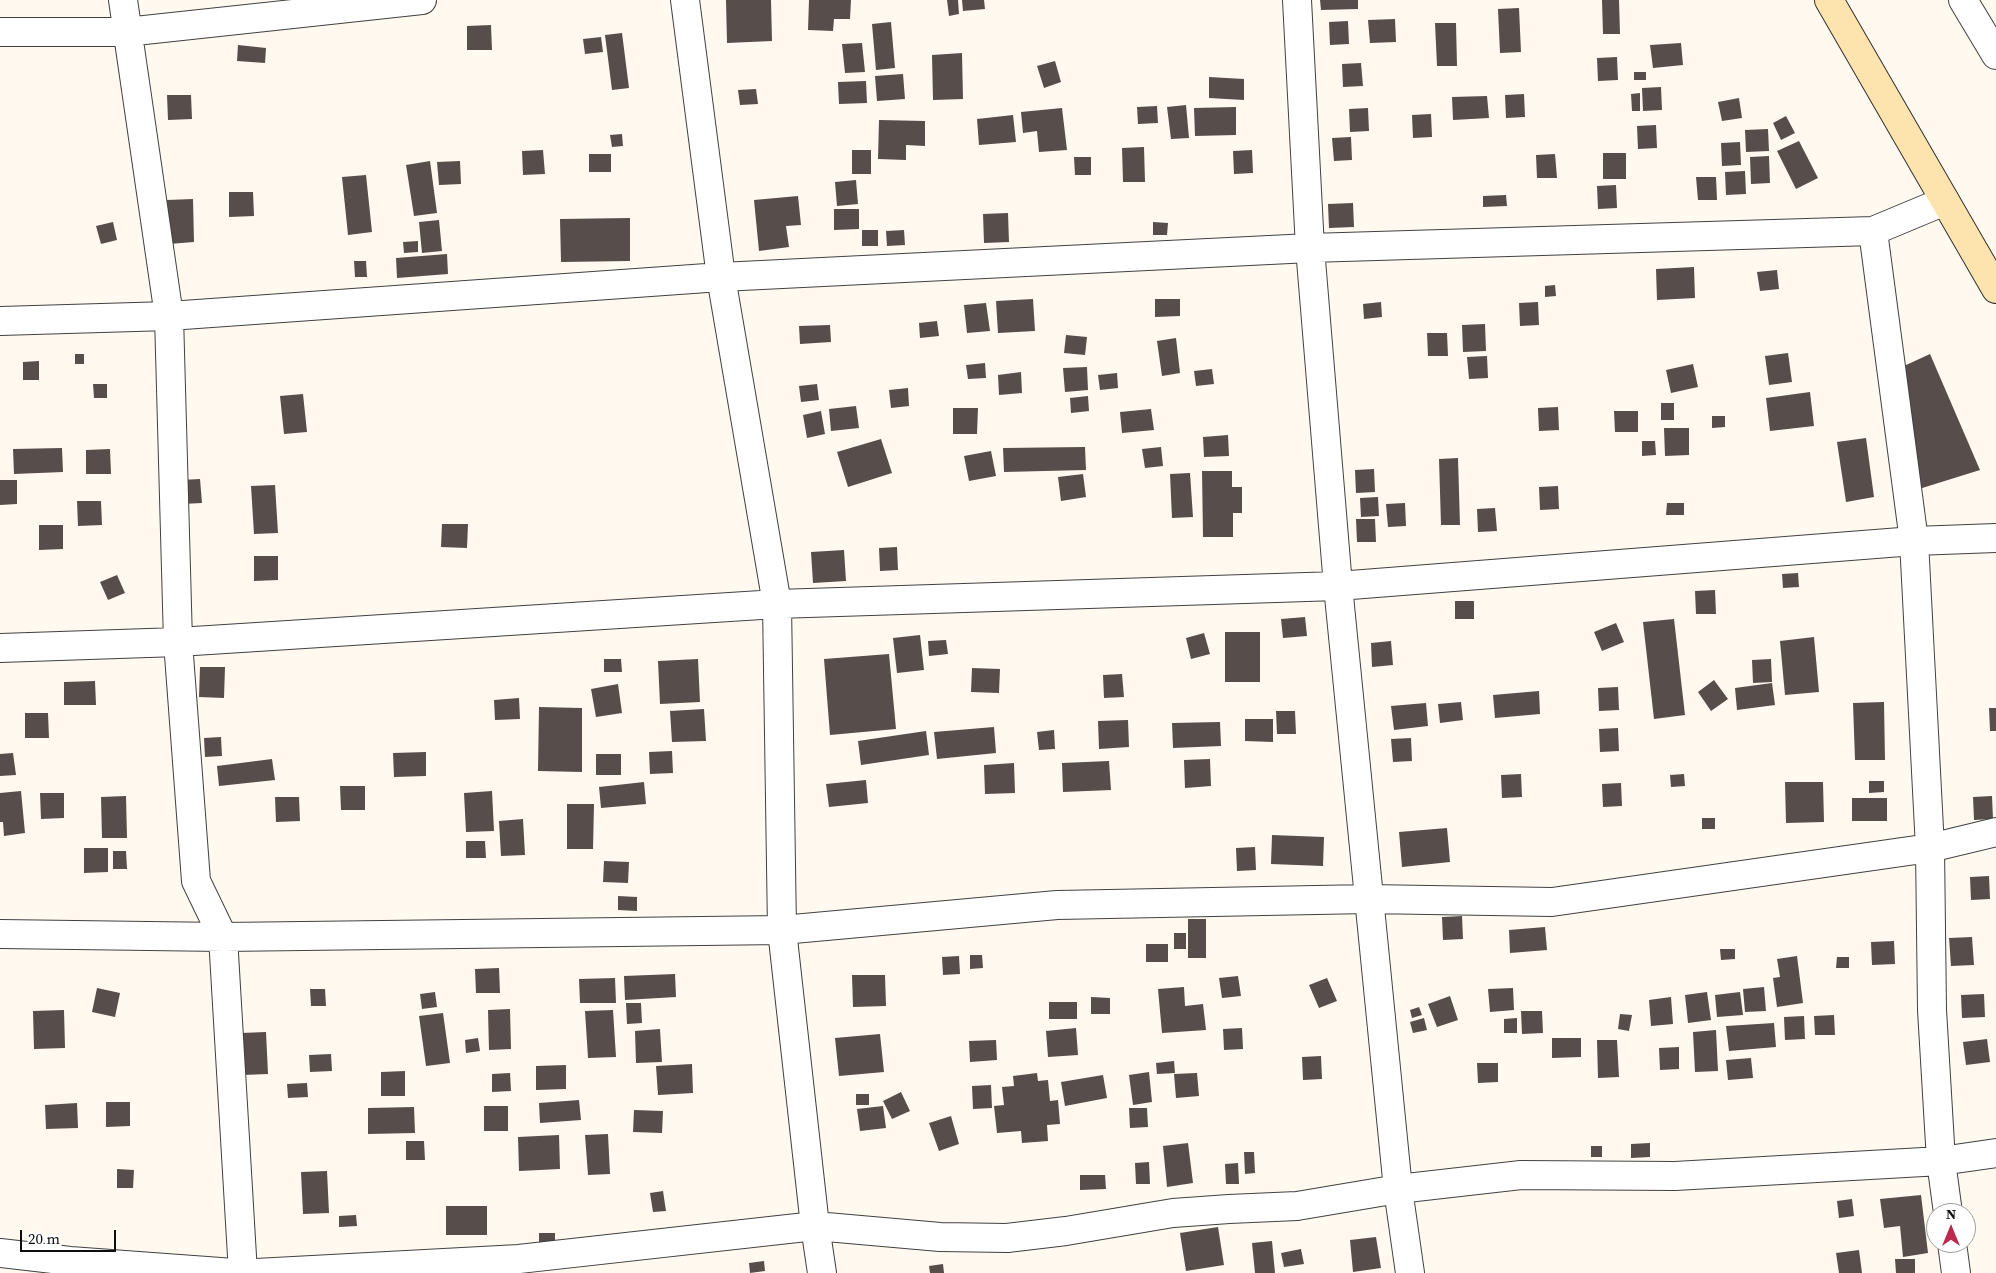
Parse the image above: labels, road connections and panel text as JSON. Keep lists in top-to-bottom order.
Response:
{
  "scale_bar": "20 m",
  "north": "top"
}
